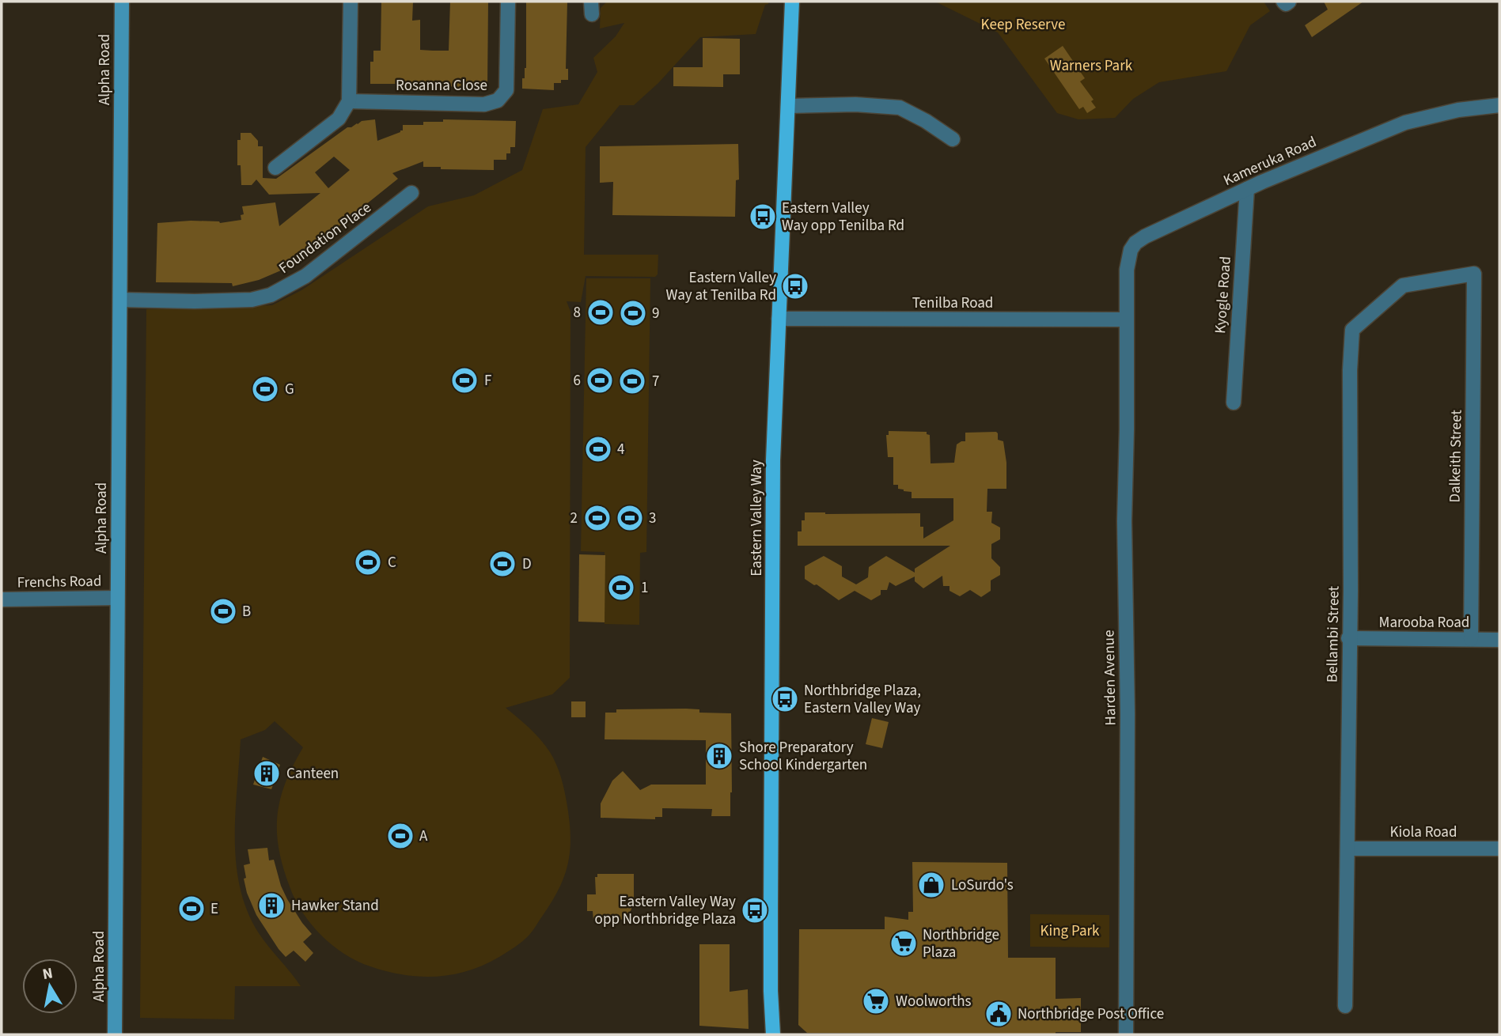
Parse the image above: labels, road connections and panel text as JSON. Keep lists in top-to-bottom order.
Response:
{
  "streets": {
    "main road": ["Alpha Road", "Eastern Valley Way"],
    "street": [
      "Rosanna Close",
      "Kameruka Road",
      "Foundation Place",
      "Kyogle Road",
      "Tenilba Road",
      "Dalkeith Street",
      "Frenchs Road",
      "Marooba Road",
      "Bellambi Street",
      "Harden Avenue",
      "Kiola Road"
    ]
  },
  "crossings": [
    ["Alpha Road", "Foundation Place"],
    ["Alpha Road", "Frenchs Road"],
    ["Kameruka Road", "Kyogle Road"],
    ["Kameruka Road", "Tenilba Road"],
    ["Kameruka Road", "Harden Avenue"],
    ["Tenilba Road", "Eastern Valley Way"],
    ["Tenilba Road", "Harden Avenue"],
    ["Dalkeith Street", "Marooba Road"],
    ["Dalkeith Street", "Bellambi Street"],
    ["Marooba Road", "Bellambi Street"],
    ["Bellambi Street", "Kiola Road"]
  ],
  "parks": ["Keep Reserve", "Warners Park", "King Park"],
  "places": {
    "bus stop": [
      "Eastern Valley Way opp Tenilba Rd",
      "Eastern Valley Way at Tenilba Rd",
      "Northbridge Plaza, Eastern Valley Way",
      "Eastern Valley Way opp Northbridge Plaza"
    ],
    "sports": [
      "8",
      "9",
      "F",
      "6",
      "7",
      "G",
      "4",
      "2",
      "3",
      "C",
      "D",
      "1",
      "B",
      "A",
      "E"
    ],
    "building": ["Shore Preparatory School Kindergarten", "Canteen", "Hawker Stand"],
    "shop": ["LoSurdo's"],
    "supermarket": ["Northbridge Plaza", "Woolworths"],
    "public building": ["Northbridge Post Office"]
  },
  "north": "top"
}
